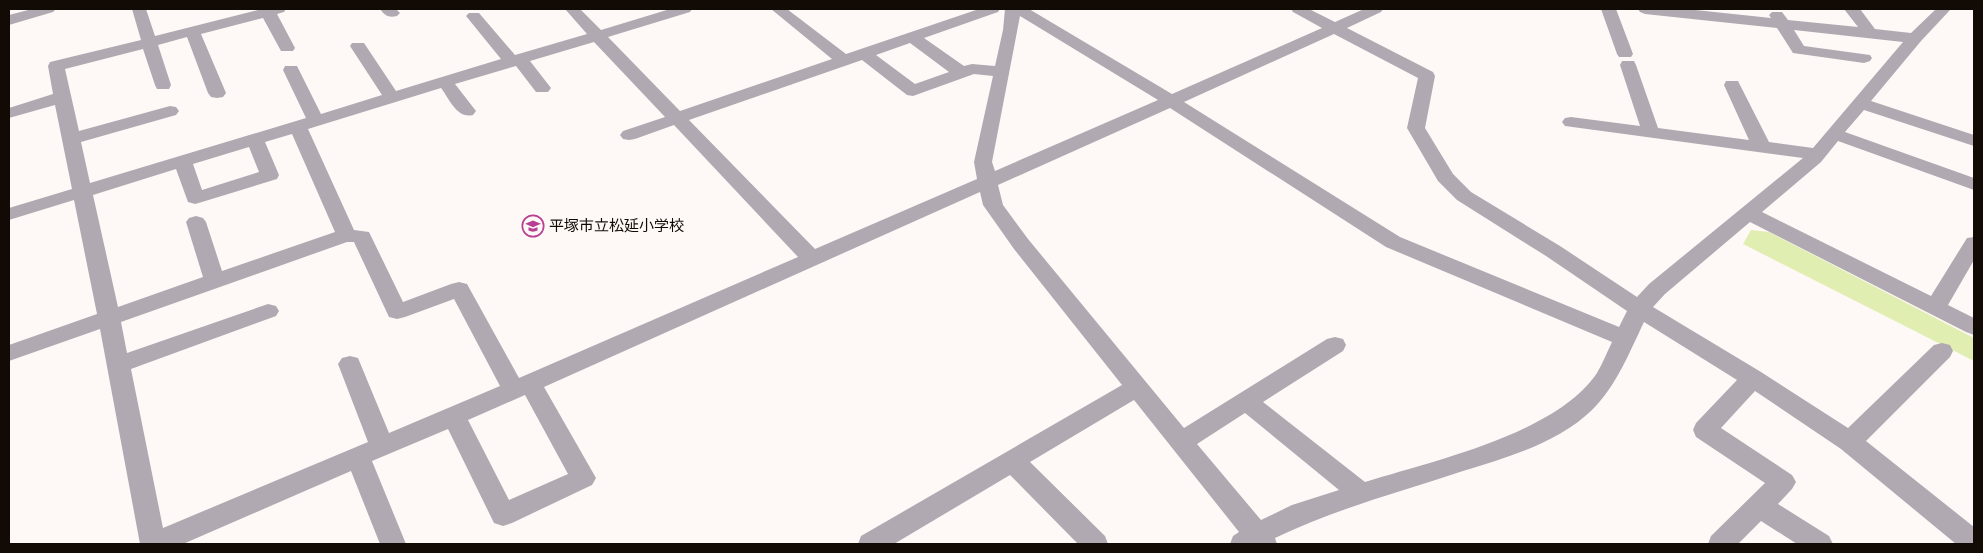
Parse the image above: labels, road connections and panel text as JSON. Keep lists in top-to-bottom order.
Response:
{
  "places": {
    "school or university": ["平塚市立松延小学校"]
  }
}
